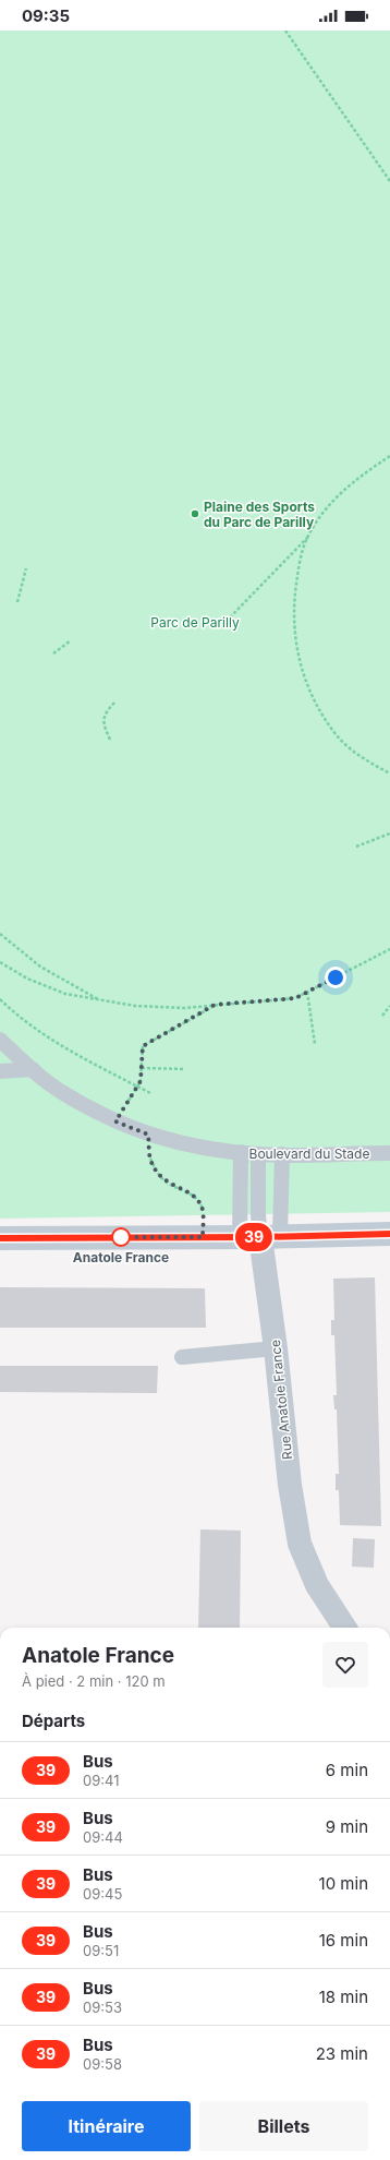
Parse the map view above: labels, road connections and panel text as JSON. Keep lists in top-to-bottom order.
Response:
{
  "streets": {
    "street": ["Rue Anatole France"],
    "lane": ["Boulevard du Stade"]
  },
  "crossings": [
    ["Boulevard du Stade", "Rue Anatole France"]
  ],
  "parks": ["Parc de Parilly"],
  "places": ["Plaine des Sports du Parc de Parilly", "Anatole France"],
  "lines": ["bus line 39"],
  "page": {
    "status": "09:35",
    "on_map": "39",
    "heading": [
      ["Anatole France", "À pied · 2 min · 120 m"],
      "Départs"
    ],
    "list": [
      {
        "mark": "39",
        "name": "Bus",
        "note": "09:41",
        "value": "6 min"
      },
      {
        "mark": "39",
        "name": "Bus",
        "note": "09:44",
        "value": "9 min"
      },
      {
        "mark": "39",
        "name": "Bus",
        "note": "09:45",
        "value": "10 min"
      },
      {
        "mark": "39",
        "name": "Bus",
        "note": "09:51",
        "value": "16 min"
      },
      {
        "mark": "39",
        "name": "Bus",
        "note": "09:53",
        "value": "18 min"
      },
      {
        "mark": "39",
        "name": "Bus",
        "note": "09:58",
        "value": "23 min"
      }
    ],
    "buttons": ["Itinéraire", "Billets"]
  }
}
